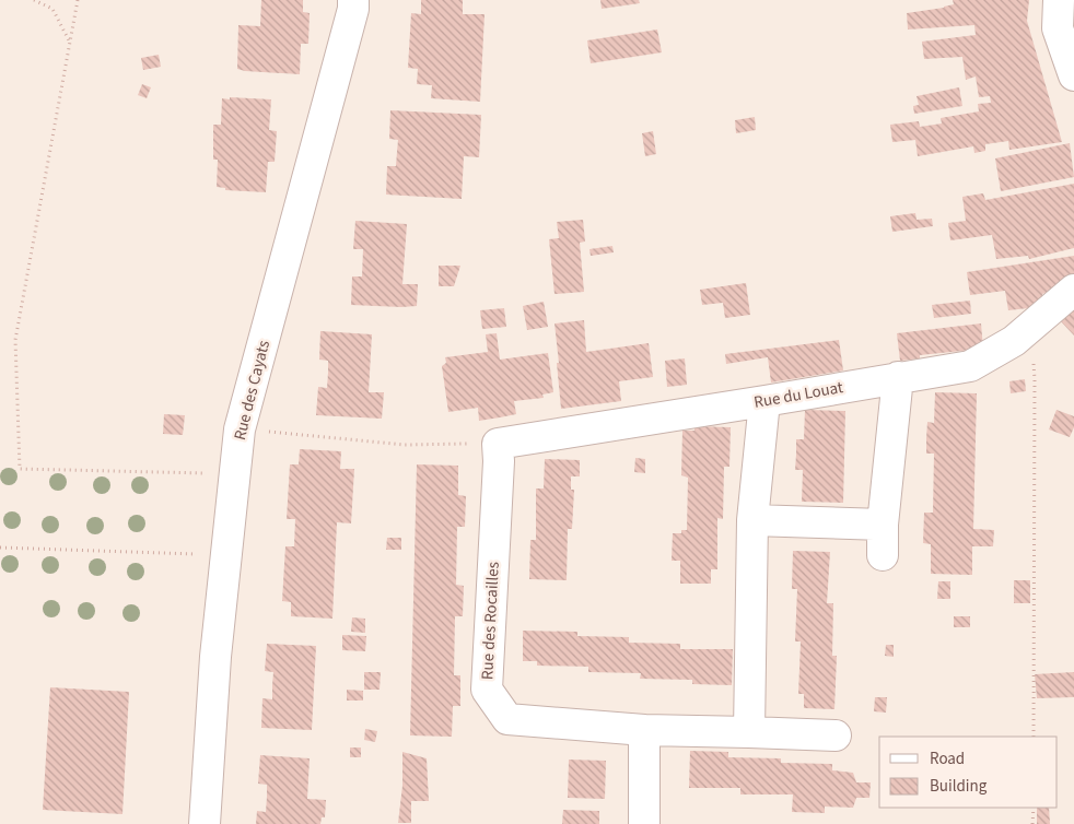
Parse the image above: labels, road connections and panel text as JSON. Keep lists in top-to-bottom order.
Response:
{
  "streets": {
    "street": ["Rue des Cayats", "Rue du Louat", "Rue des Rocailles"]
  },
  "crossings": [
    ["Rue du Louat", "Rue des Rocailles"]
  ],
  "legend": ["Road", "Building"]
}
